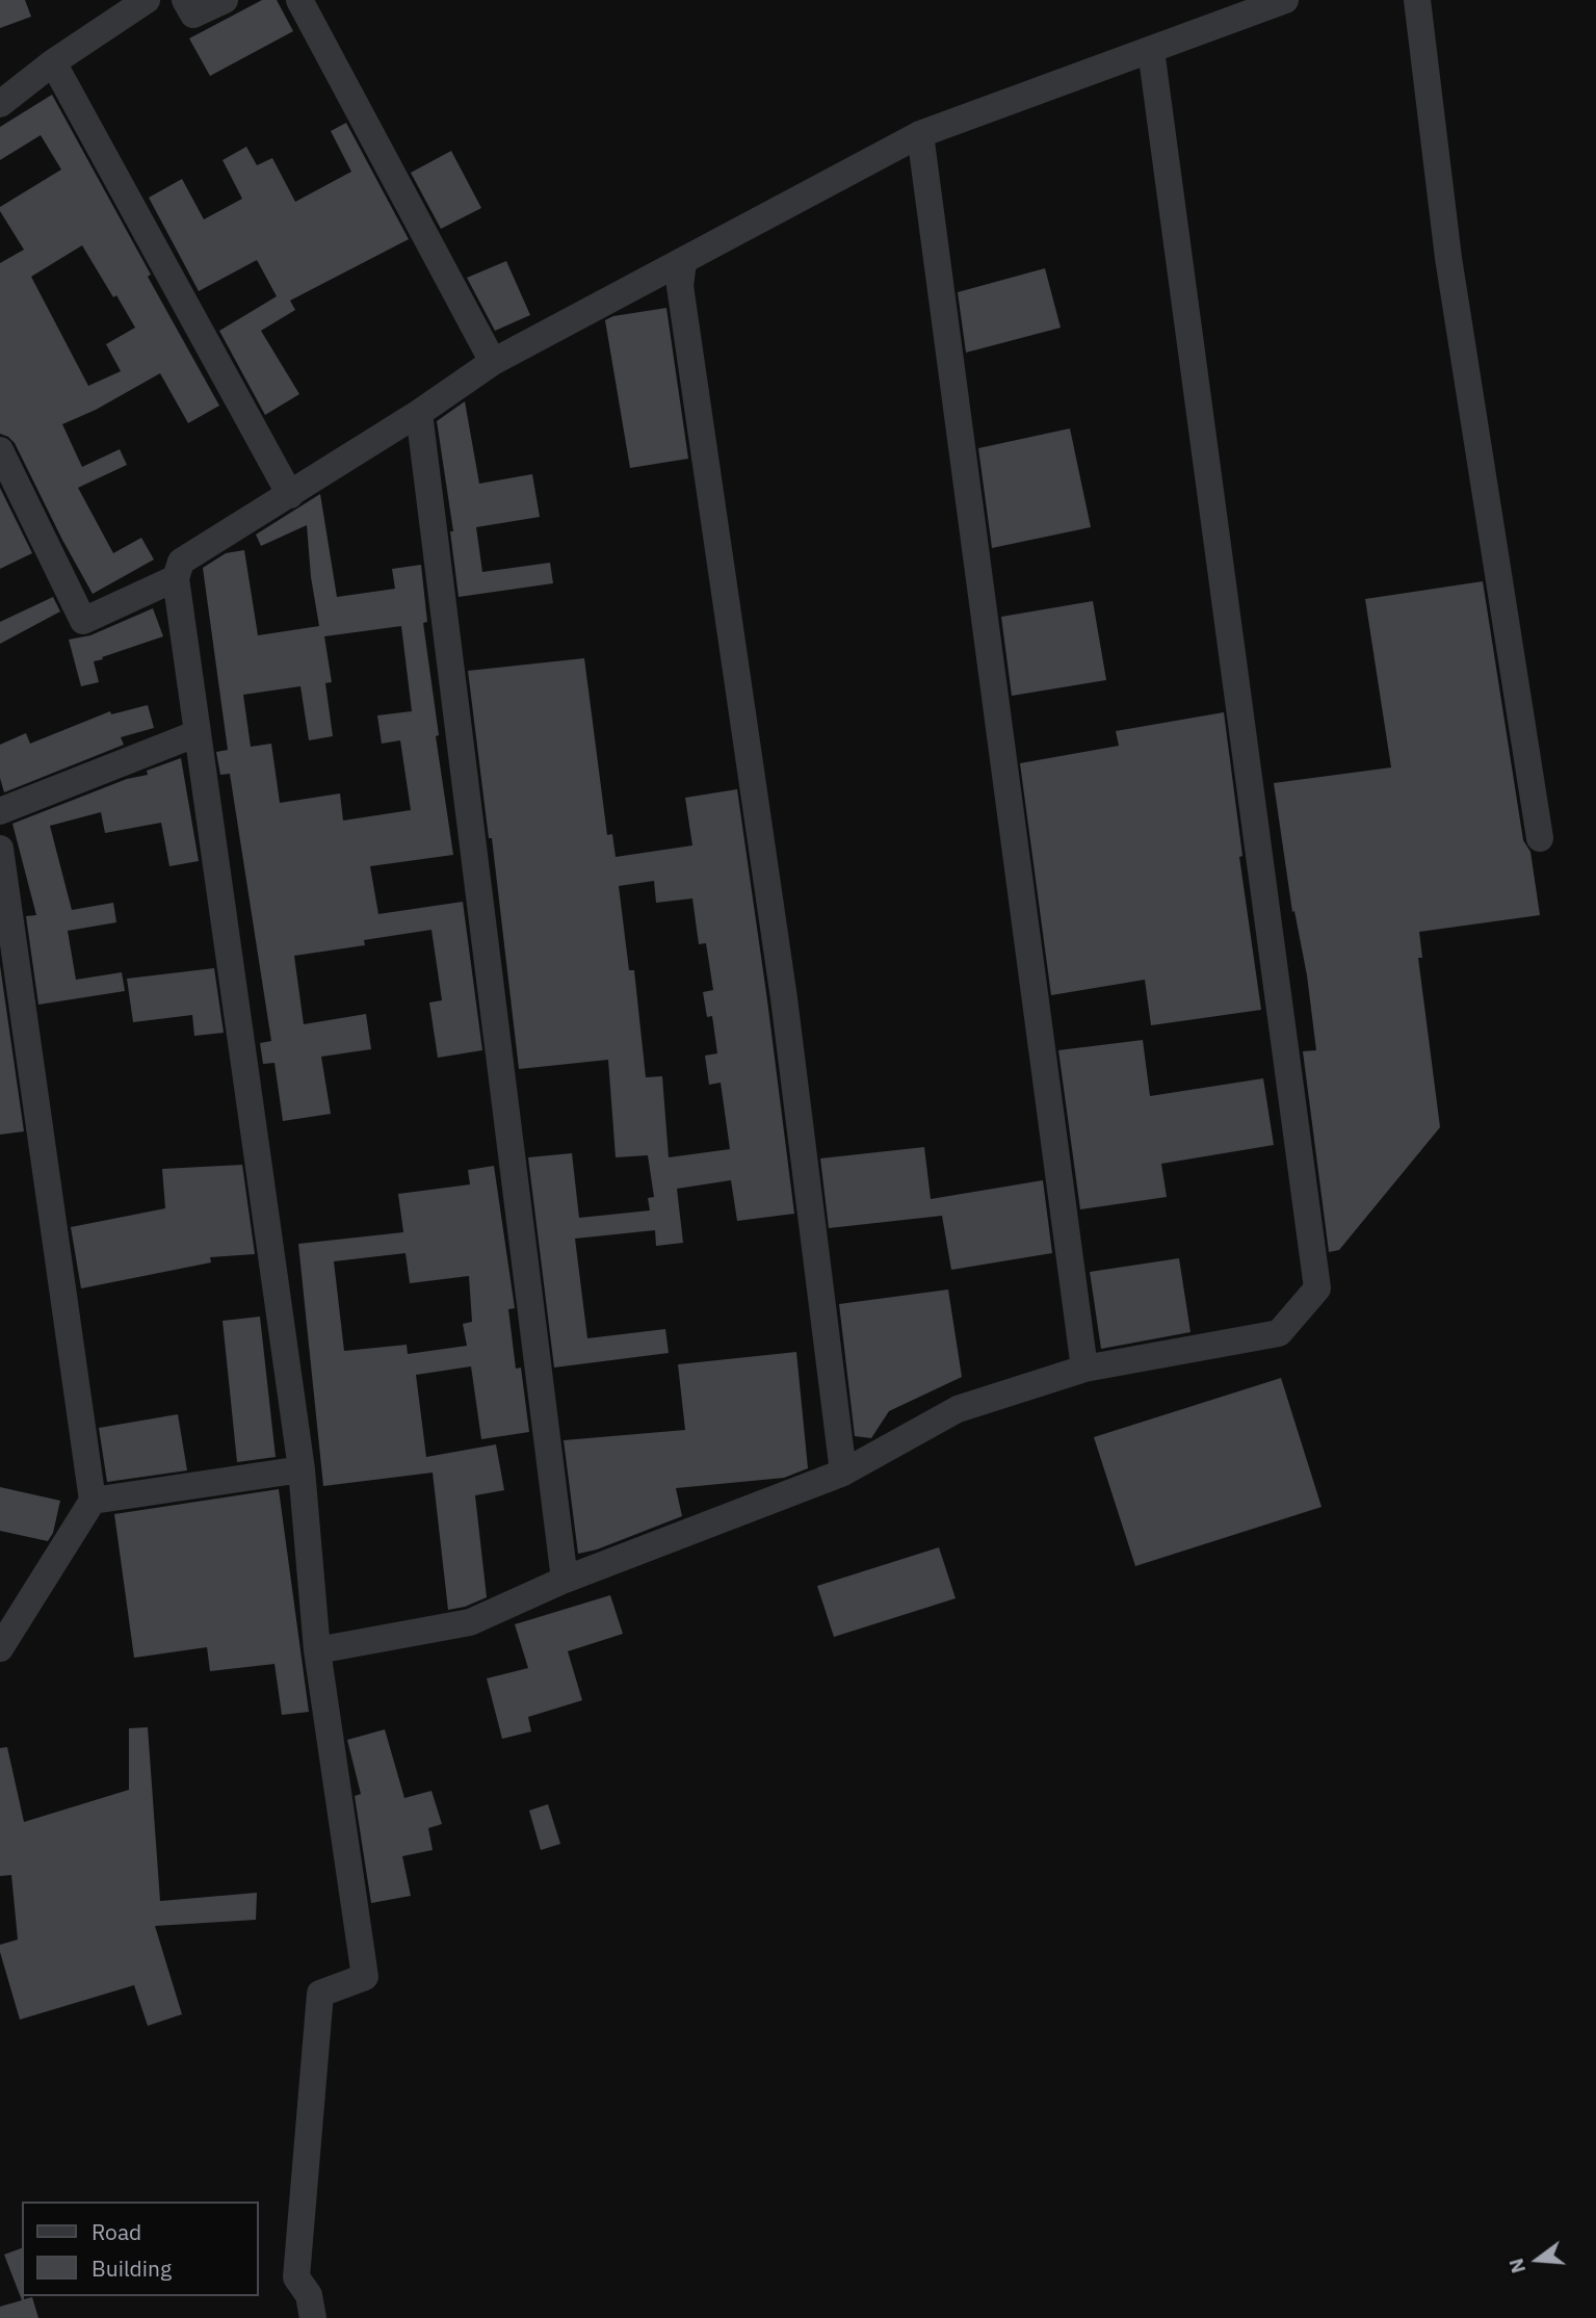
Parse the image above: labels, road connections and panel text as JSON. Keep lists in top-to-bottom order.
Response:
{
  "legend": ["Road", "Building"],
  "north": "left"
}
